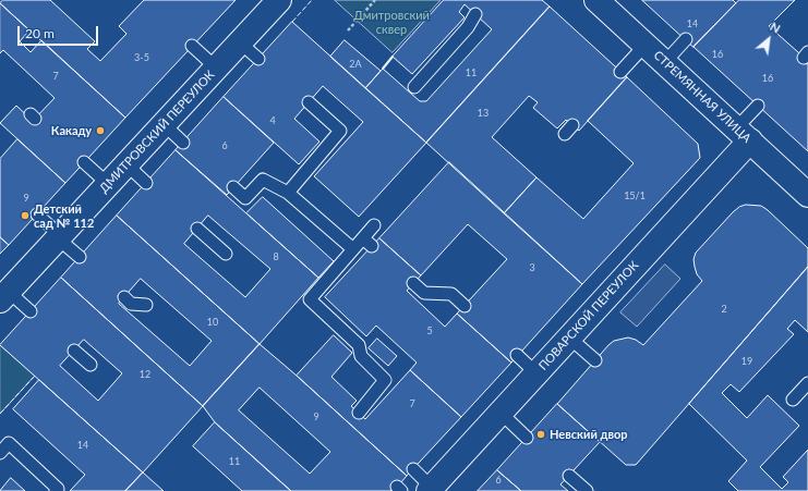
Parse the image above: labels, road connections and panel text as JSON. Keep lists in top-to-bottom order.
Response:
{
  "streets": {
    "street": ["СТРЕМЯННАЯ УЛИЦА", "ДМИТРОВСКИЙ ПЕРЕУЛОК", "ПОВАРСКОЙ ПЕРЕУЛОК"]
  },
  "crossings": [
    ["СТРЕМЯННАЯ УЛИЦА", "ПОВАРСКОЙ ПЕРЕУЛОК"]
  ],
  "parks": ["Дмитровский сквер"],
  "places": ["Какаду", "Детский сад № 112", "Невский двор"],
  "house_numbers": [
    "14",
    "16",
    "3-5",
    "2А",
    "11",
    "7",
    "16",
    "13",
    "4",
    "6",
    "15/1",
    "9",
    "8",
    "3",
    "2",
    "10",
    "5",
    "19",
    "12",
    "7",
    "9",
    "14",
    "11",
    "6"
  ],
  "scale_bar": "20 m",
  "north": "top right"
}
